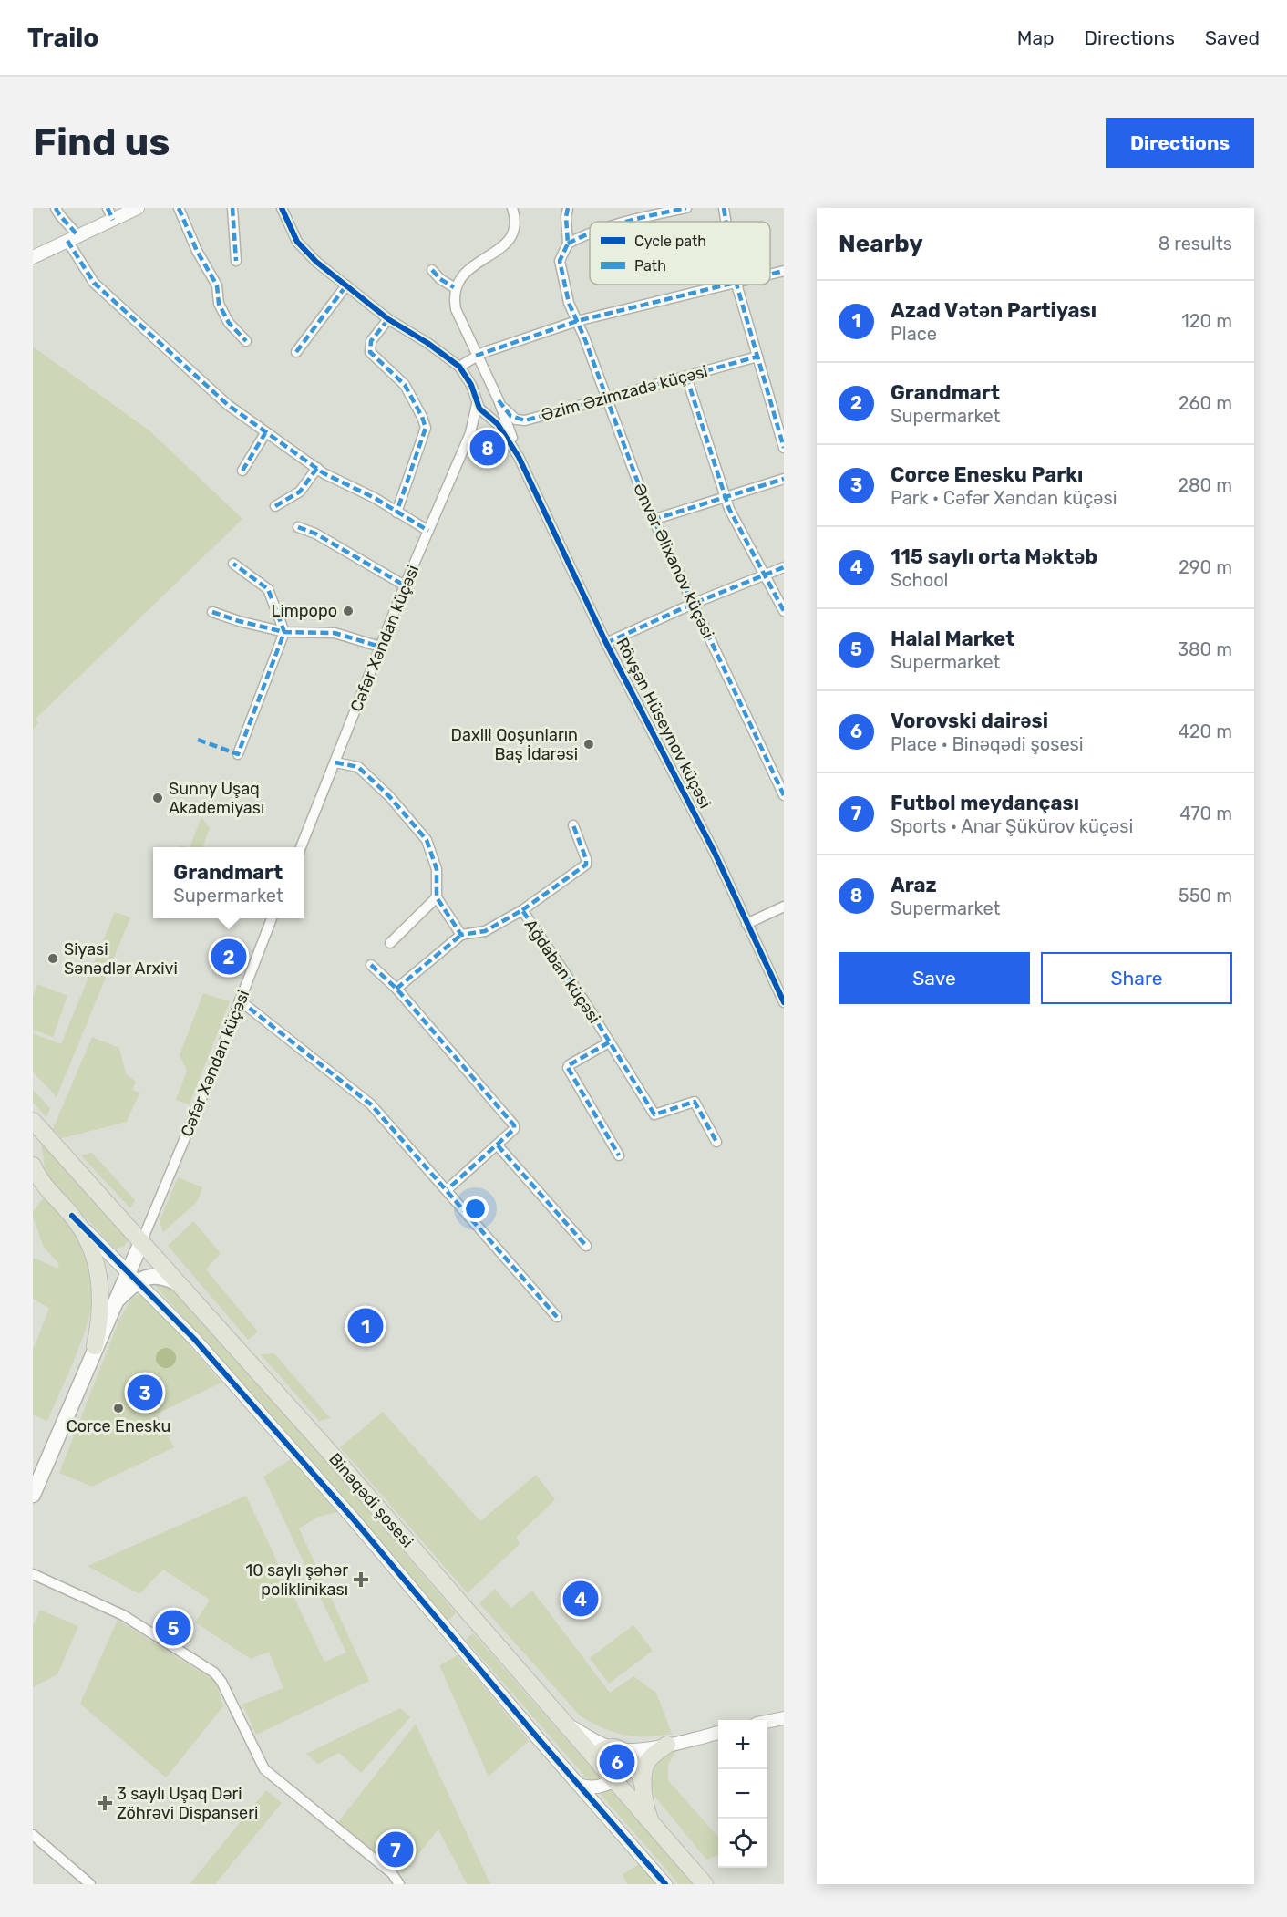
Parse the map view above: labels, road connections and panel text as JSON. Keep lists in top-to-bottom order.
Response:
{
  "streets": {
    "main road": ["Binəqədi şosesi"],
    "street": [
      "Əzim Əzimzadə küçəsi",
      "Ənvər Əlixanov küçəsi",
      "Cəfər Xəndan küçəsi",
      "Rövşən Hüseynov küçəsi",
      "Ağdaban küçəsi"
    ]
  },
  "crossings": [
    ["Əzim Əzimzadə küçəsi", "Ənvər Əlixanov küçəsi"],
    ["Cəfər Xəndan küçəsi", "Binəqədi şosesi"]
  ],
  "places": {
    "other": [
      "Limpopo",
      "Daxili Qoşunların Baş İdarəsi",
      "Sunny Uşaq Akademiyası",
      "Siyasi Sənədlər Arxivi",
      "Corce Enesku"
    ],
    "health": ["10 saylı şəhər poliklinikası", "3 saylı Uşaq Dəri Zöhrəvi Dispanseri"]
  },
  "legend": ["Cycle path", "Path"],
  "page": {
    "header": "Trailo",
    "nav": ["Map", "Directions", "Saved"],
    "buttons": [
      "Directions",
      ["Save", "Share"]
    ],
    "title": "Find us",
    "heading": ["Nearby", "8 results"],
    "list": [
      {
        "mark": "1",
        "name": "Azad Vətən Partiyası",
        "note": "Place",
        "value": "120 m"
      },
      {
        "mark": "2",
        "name": "Grandmart",
        "note": "Supermarket",
        "value": "260 m"
      },
      {
        "mark": "3",
        "name": "Corce Enesku Parkı",
        "note": "Park · Cəfər Xəndan küçəsi",
        "value": "280 m"
      },
      {
        "mark": "4",
        "name": "115 saylı orta Məktəb",
        "note": "School",
        "value": "290 m"
      },
      {
        "mark": "5",
        "name": "Halal Market",
        "note": "Supermarket",
        "value": "380 m"
      },
      {
        "mark": "6",
        "name": "Vorovski dairəsi",
        "note": "Place · Binəqədi şosesi",
        "value": "420 m"
      },
      {
        "mark": "7",
        "name": "Futbol meydançası",
        "note": "Sports · Anar Şükürov küçəsi",
        "value": "470 m"
      },
      {
        "mark": "8",
        "name": "Araz",
        "note": "Supermarket",
        "value": "550 m"
      }
    ],
    "pins": [
      "8",
      "2",
      "1",
      "3",
      "4",
      "5",
      "6",
      "7"
    ],
    "popup": ["Grandmart", "Supermarket"],
    "map_buttons": ["+", "−"]
  }
}
